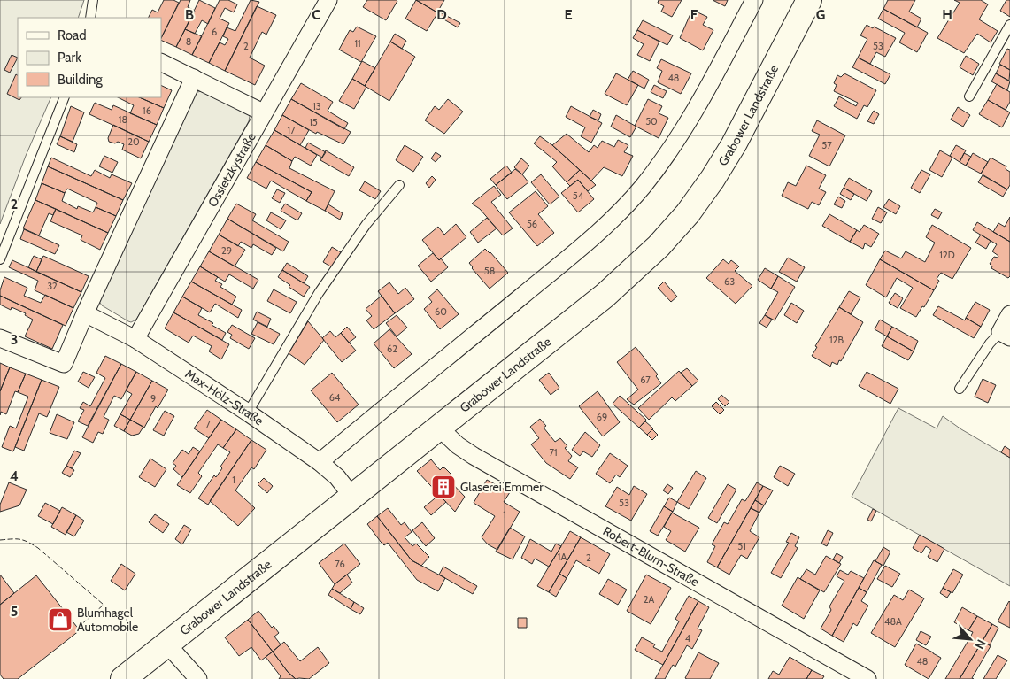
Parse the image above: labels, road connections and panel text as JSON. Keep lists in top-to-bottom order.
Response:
{
  "streets": {
    "main road": ["Grabower Landstraße"],
    "street": ["Ossietzkystraße", "Max-Hölz-Straße", "Robert-Blum-Straße"]
  },
  "crossings": [
    ["Grabower Landstraße", "Max-Hölz-Straße"],
    ["Grabower Landstraße", "Robert-Blum-Straße"],
    ["Ossietzkystraße", "Max-Hölz-Straße"]
  ],
  "places": {
    "building": ["Glaserei Emmer"],
    "shop": ["Blumhagel Automobile"]
  },
  "house_numbers": [
    "6",
    "8",
    "11",
    "2",
    "53",
    "48",
    "13",
    "16",
    "18",
    "50",
    "15",
    "17",
    "20",
    "57",
    "54",
    "56",
    "29",
    "12D",
    "58",
    "63",
    "32",
    "60",
    "12B",
    "62",
    "67",
    "64",
    "9",
    "69",
    "7",
    "71",
    "1",
    "53",
    "1",
    "51",
    "1A",
    "2",
    "76",
    "2A",
    "48A",
    "4",
    "48"
  ],
  "legend": ["Road", "Park", "Building"],
  "north": "bottom right",
  "grid": {
    "columns": [
      "B",
      "C",
      "D",
      "E",
      "F",
      "G",
      "H"
    ],
    "rows": [
      "2",
      "3",
      "4",
      "5"
    ]
  }
}
